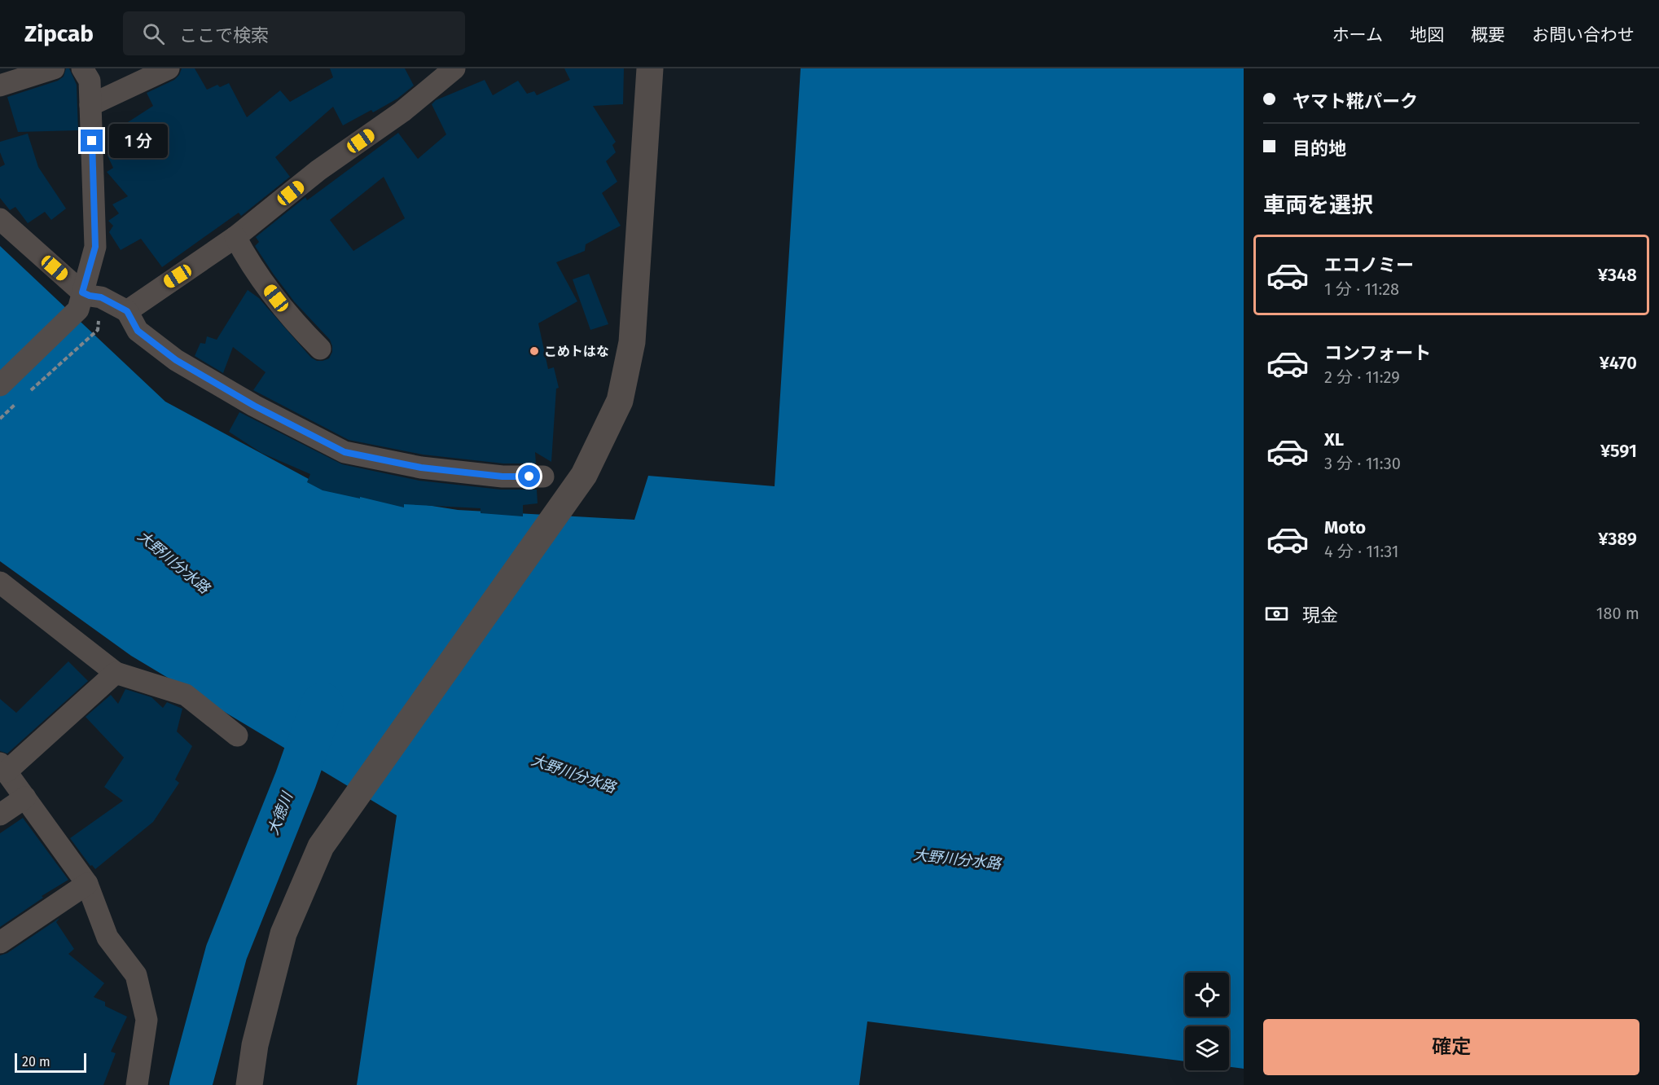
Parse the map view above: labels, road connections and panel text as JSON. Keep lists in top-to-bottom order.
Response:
{
  "water": ["大野川分水路", "大徳川"],
  "places": ["こめトはな"],
  "scale_bar": "20 m",
  "page": {
    "header": "Zipcab",
    "search": "ここで検索",
    "nav": [
      "ホーム",
      "地図",
      "概要",
      "お問い合わせ"
    ],
    "banner": ["ヤマト糀パーク", "目的地"],
    "bubble": "1 分",
    "heading": "車両を選択",
    "list": [
      {
        "name": "エコノミー",
        "note": "1 分 · 11:28",
        "value": "¥348"
      },
      {
        "name": "コンフォート",
        "note": "2 分 · 11:29",
        "value": "¥470"
      },
      {
        "name": "XL",
        "note": "3 分 · 11:30",
        "value": "¥591"
      },
      {
        "name": "Moto",
        "note": "4 分 · 11:31",
        "value": "¥389"
      }
    ],
    "pay": ["現金", "180 m"],
    "buttons": "確定",
    "scale": "20 m"
  }
}
